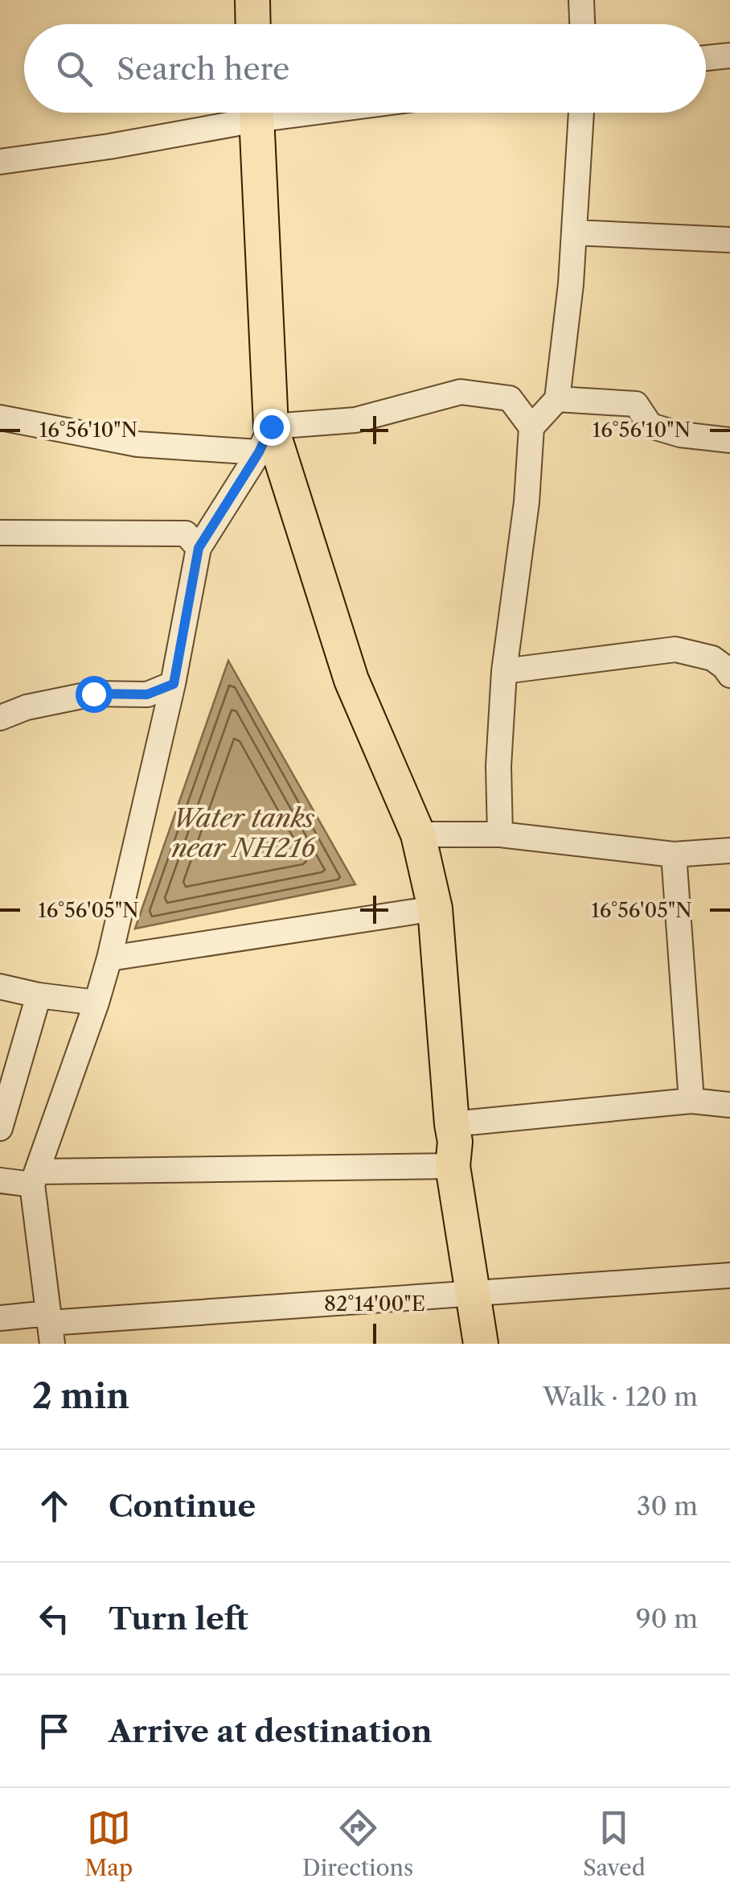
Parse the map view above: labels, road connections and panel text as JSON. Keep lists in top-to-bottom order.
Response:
{
  "water": ["Water tanks near NH216"],
  "page": {
    "search": "Search here",
    "heading": ["2 min", "Walk · 120 m"],
    "list": [
      ["Continue", "30 m"],
      ["Turn left", "90 m"],
      "Arrive at destination"
    ],
    "nav": ["Map", "Directions", "Saved"]
  },
  "coordinates": ["16°56'10\"N", "16°56'05\"N", "82°14'00\"E"]
}
